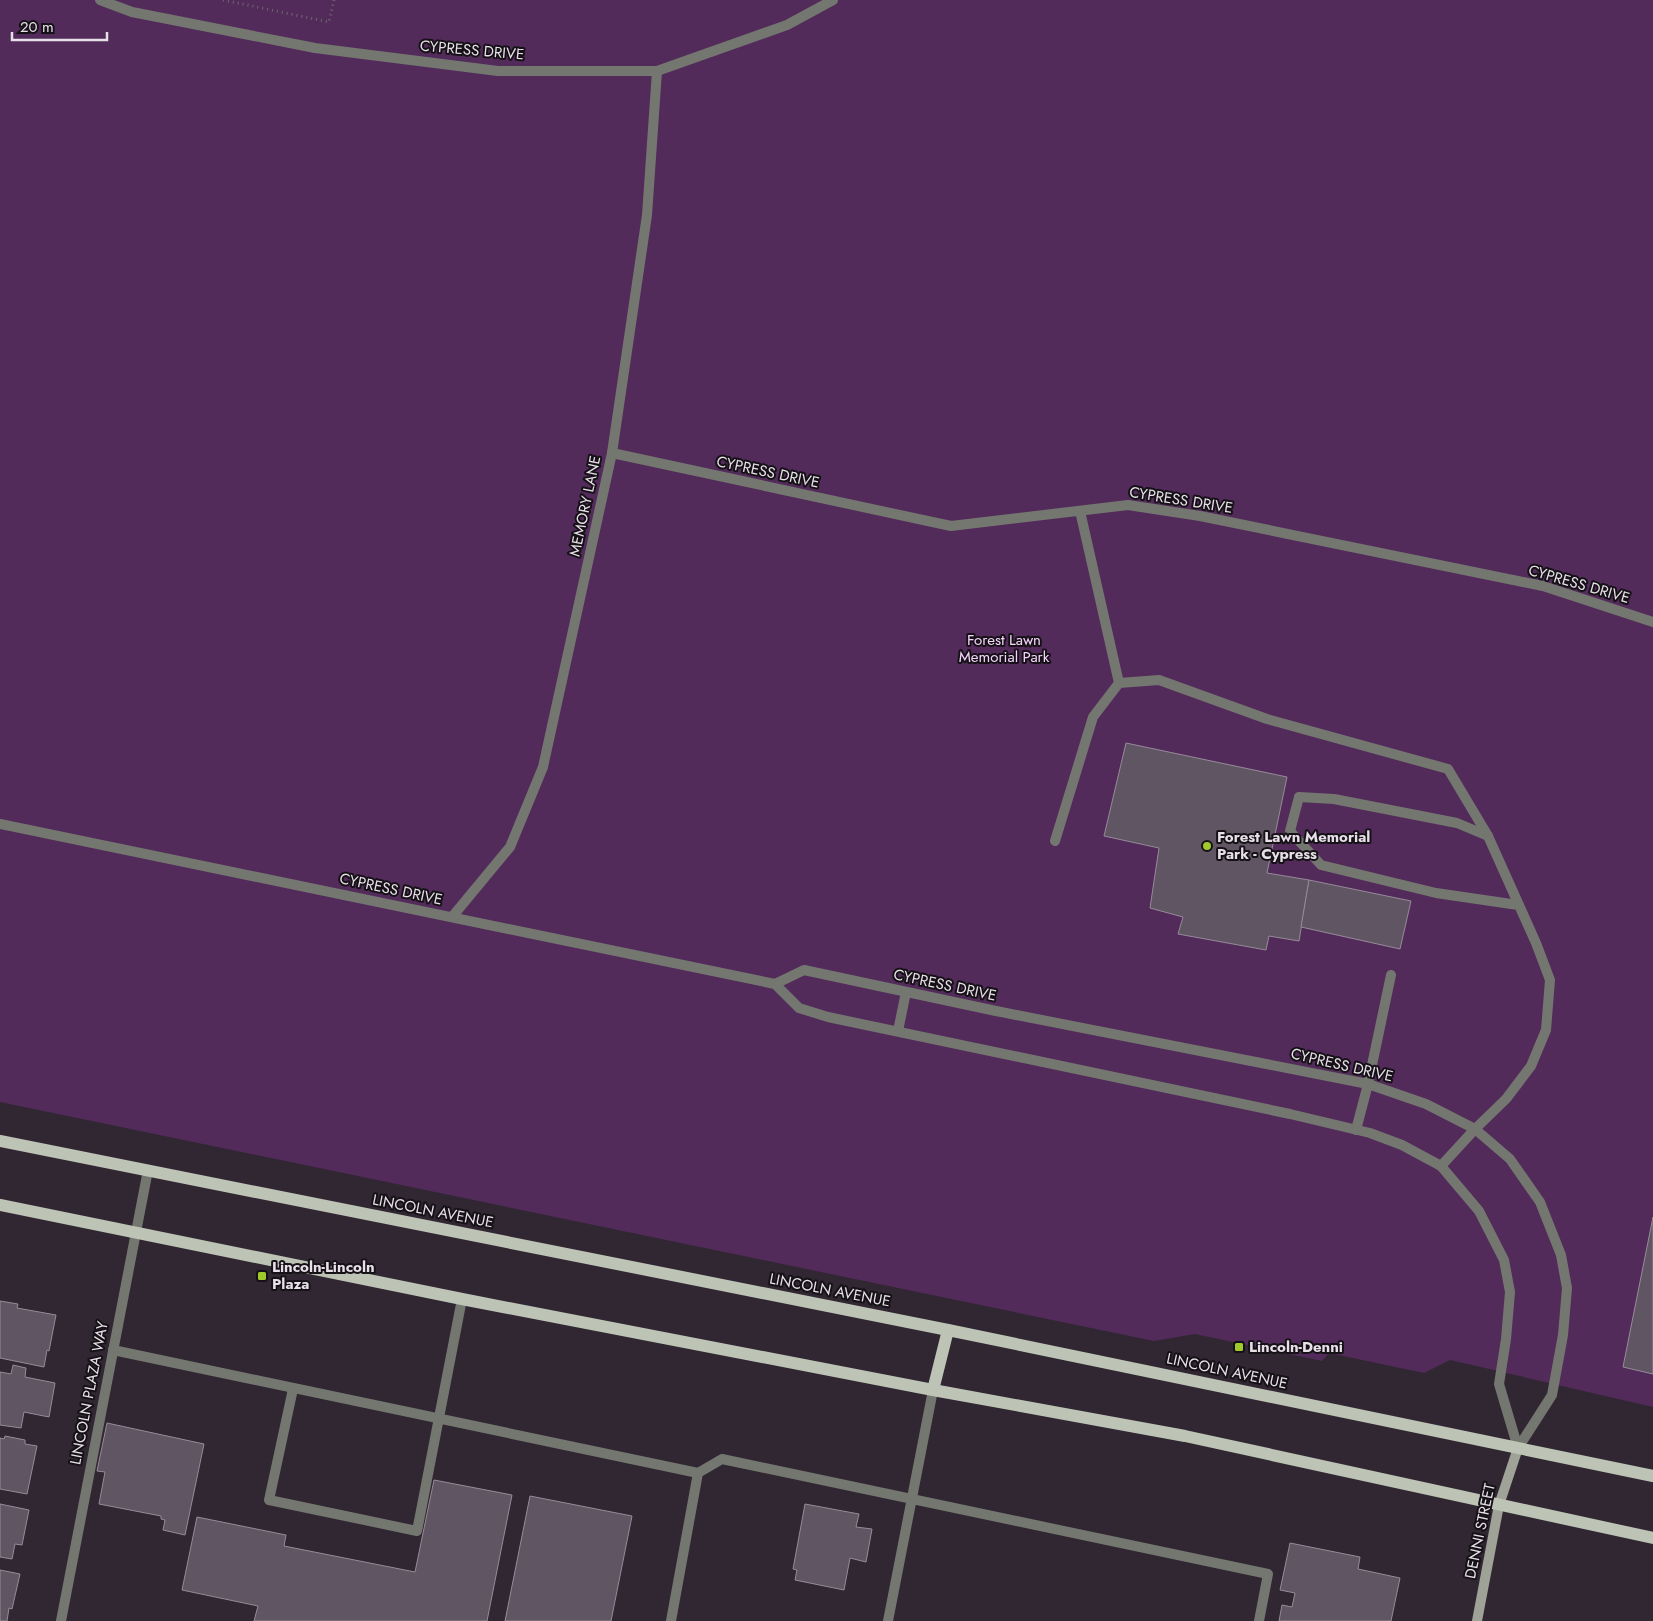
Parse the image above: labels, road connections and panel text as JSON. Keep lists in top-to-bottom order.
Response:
{
  "streets": {
    "main road": ["LINCOLN AVENUE", "DENNI STREET"],
    "street": ["CYPRESS DRIVE", "MEMORY LANE", "LINCOLN PLAZA WAY"]
  },
  "crossings": [
    ["CYPRESS DRIVE", "MEMORY LANE"],
    ["CYPRESS DRIVE", "LINCOLN AVENUE"],
    ["CYPRESS DRIVE", "DENNI STREET"],
    ["LINCOLN AVENUE", "LINCOLN PLAZA WAY"],
    ["LINCOLN AVENUE", "DENNI STREET"]
  ],
  "parks": ["Forest Lawn Memorial Park"],
  "places": {
    "other": ["Forest Lawn Memorial Park - Cypress"],
    "transit": ["Lincoln-Lincoln Plaza", "Lincoln-Denni"]
  },
  "scale_bar": "20 m"
}
